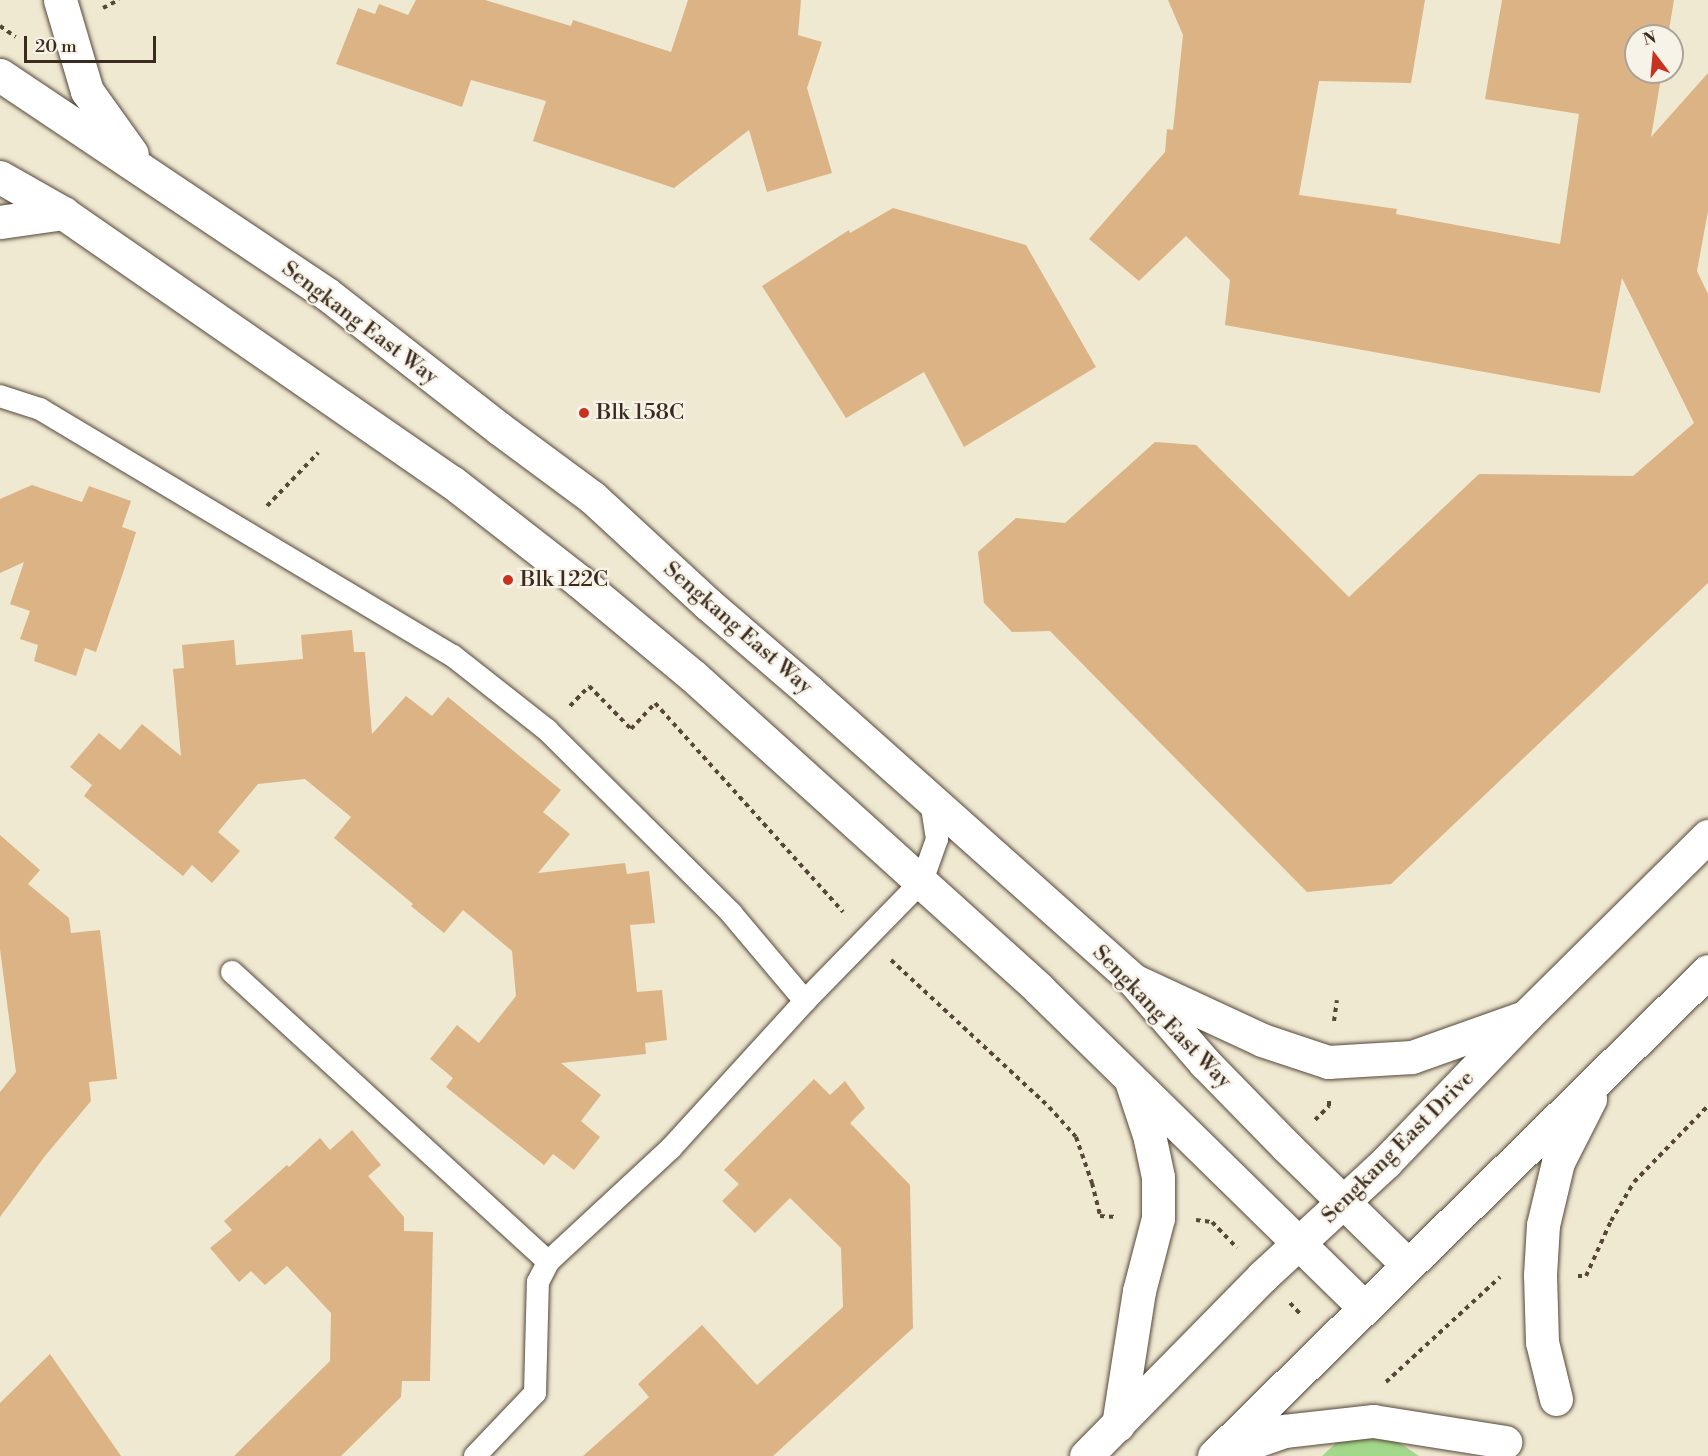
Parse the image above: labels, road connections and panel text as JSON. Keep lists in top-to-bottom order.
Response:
{
  "streets": {
    "main road": ["Sengkang East Way", "Sengkang East Drive"]
  },
  "crossings": [
    ["Sengkang East Way", "Sengkang East Drive"]
  ],
  "places": ["Blk 158C", "Blk 122C"],
  "scale_bar": "20 m",
  "north": "top"
}
